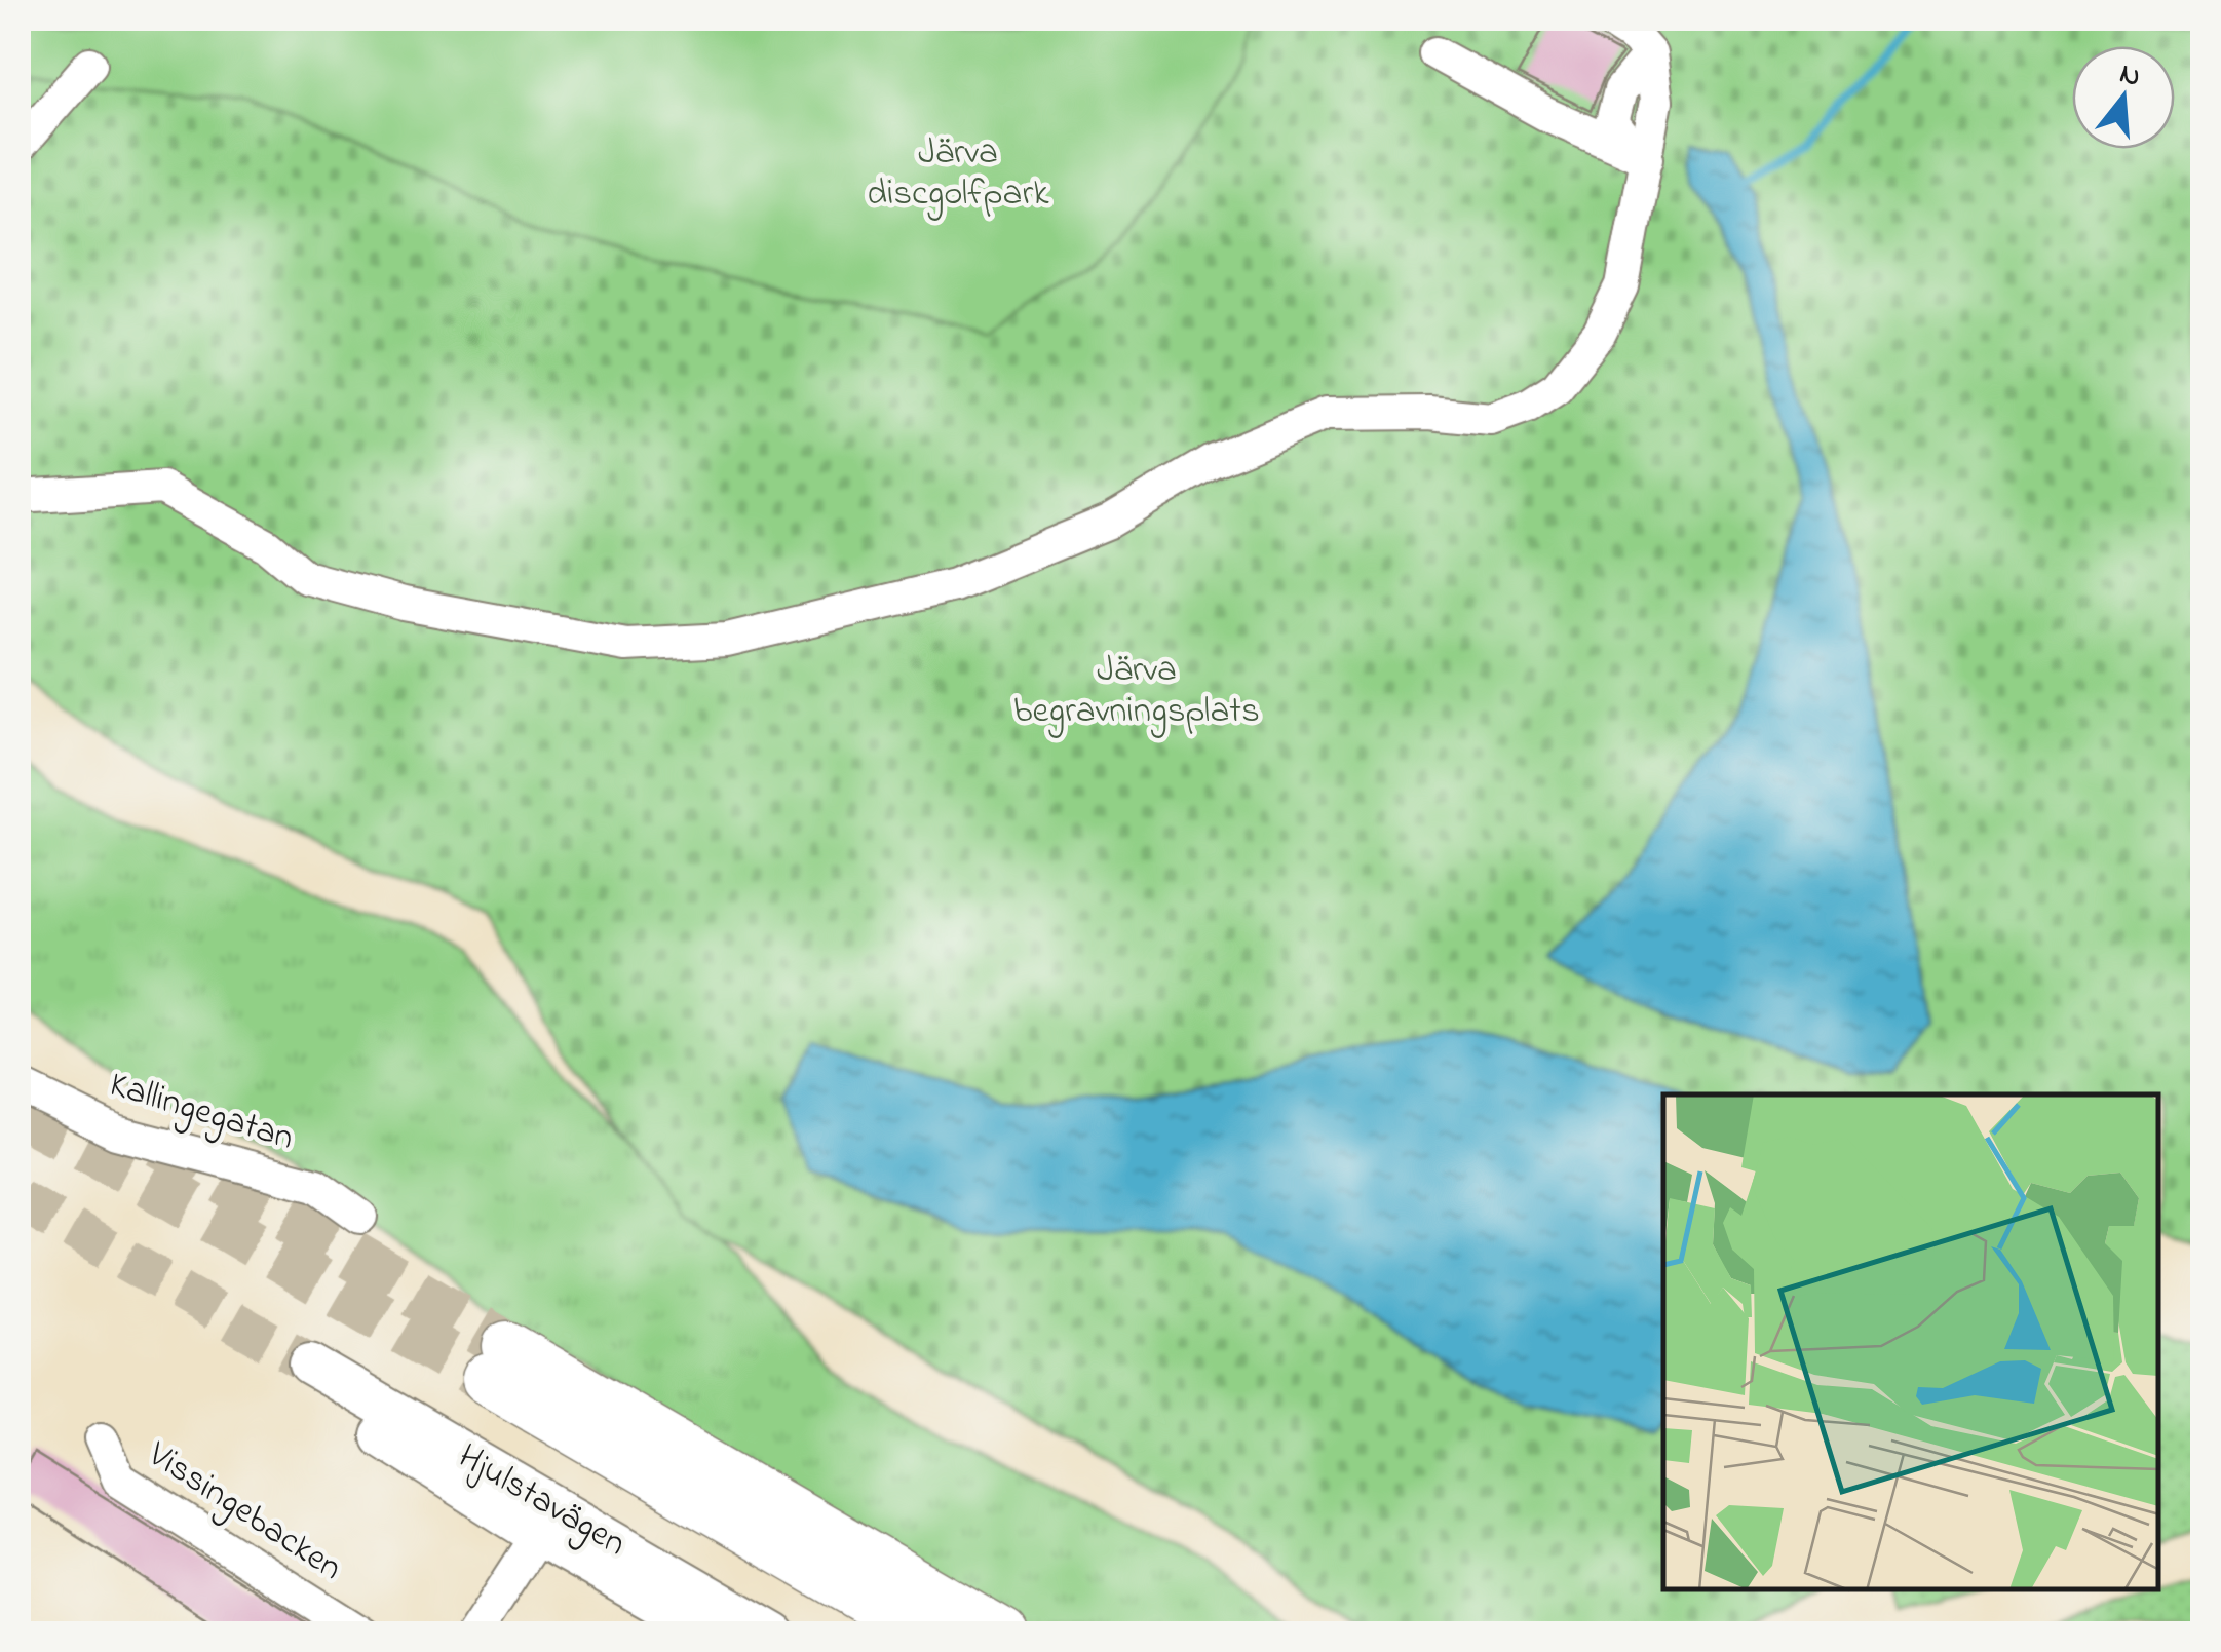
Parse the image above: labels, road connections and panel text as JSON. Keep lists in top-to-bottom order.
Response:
{
  "streets": {
    "main road": ["Hjulstavägen"],
    "street": ["Kallingegatan", "Vissingebacken"]
  },
  "parks": ["Järva discgolfpark", "Järva begravningsplats"],
  "north": "top"
}
